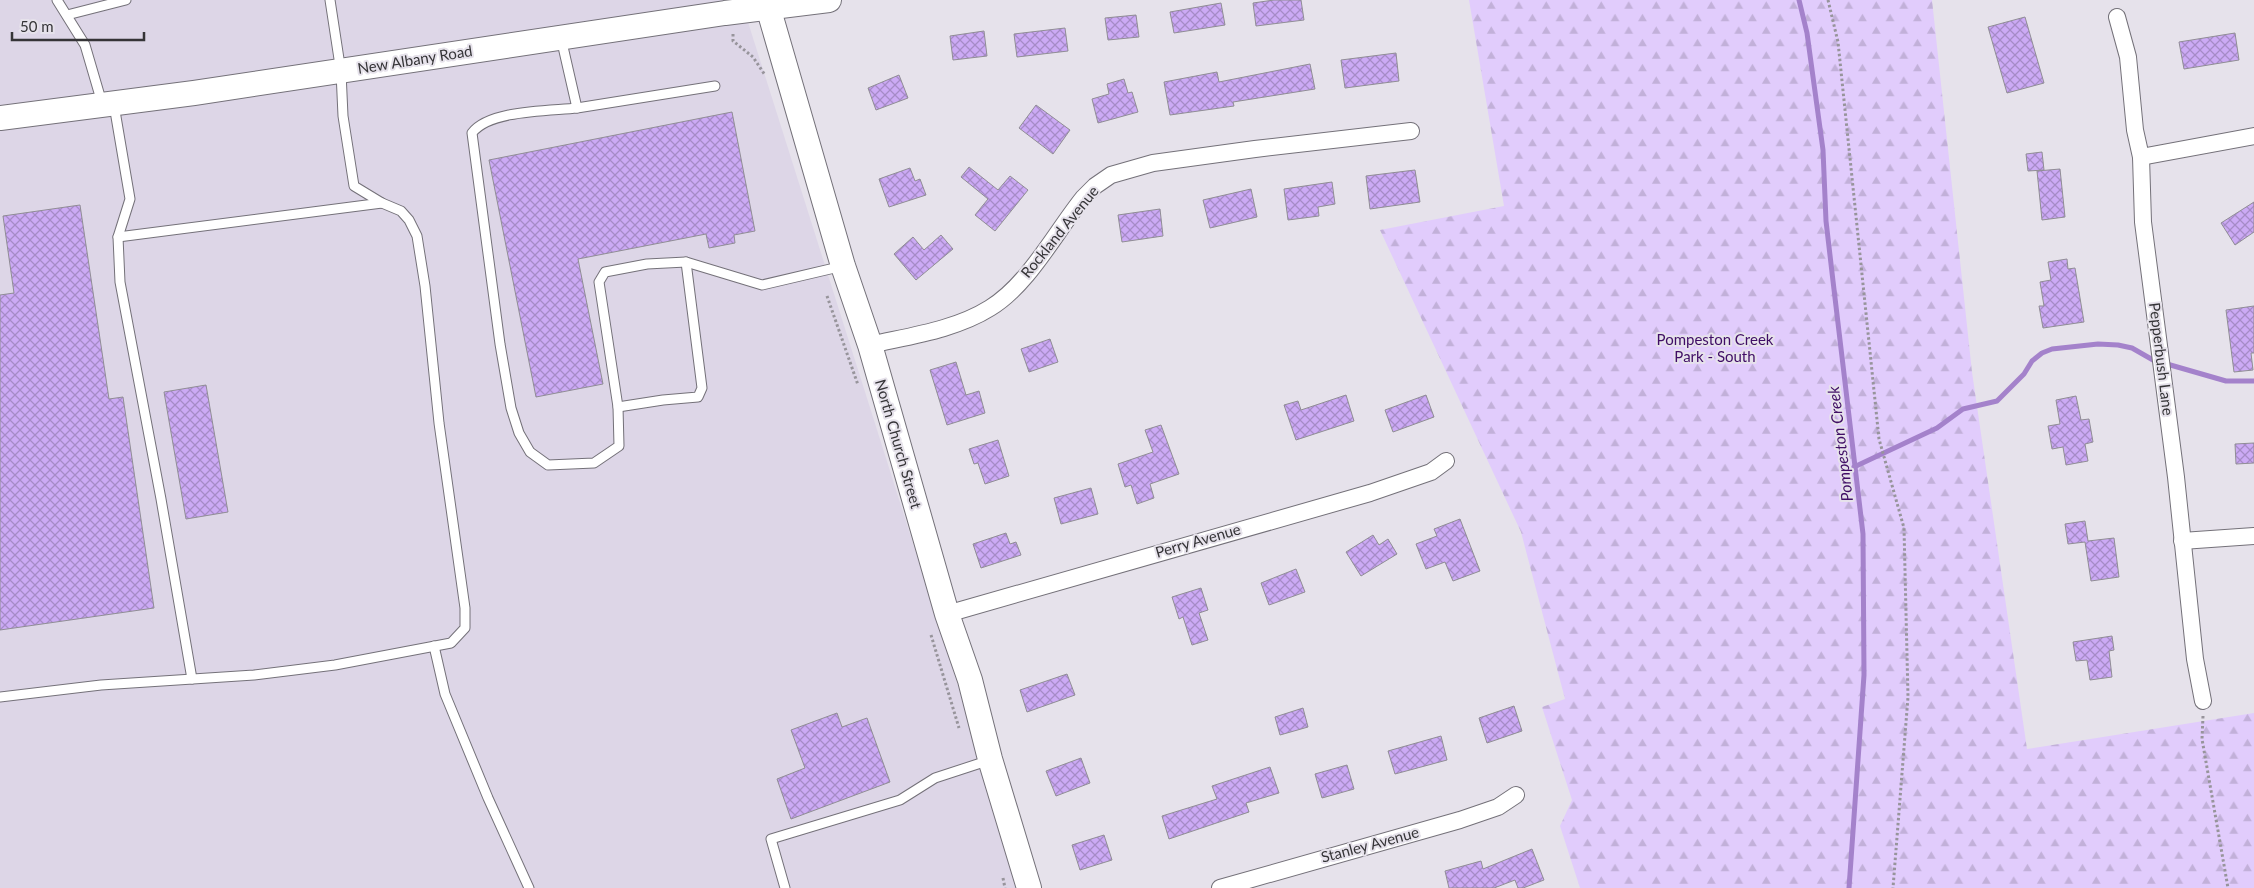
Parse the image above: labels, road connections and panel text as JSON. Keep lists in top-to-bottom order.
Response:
{
  "streets": {
    "main road": ["New Albany Road", "North Church Street"],
    "street": [
      "Rockland Avenue",
      "Pepperbush Lane",
      "Perry Avenue",
      "Stanley Avenue"
    ]
  },
  "crossings": [
    ["New Albany Road", "North Church Street"],
    ["Rockland Avenue", "North Church Street"],
    ["North Church Street", "Perry Avenue"]
  ],
  "water": ["Pompeston Creek"],
  "parks": ["Pompeston Creek Park - South"],
  "scale_bar": "50 m"
}
